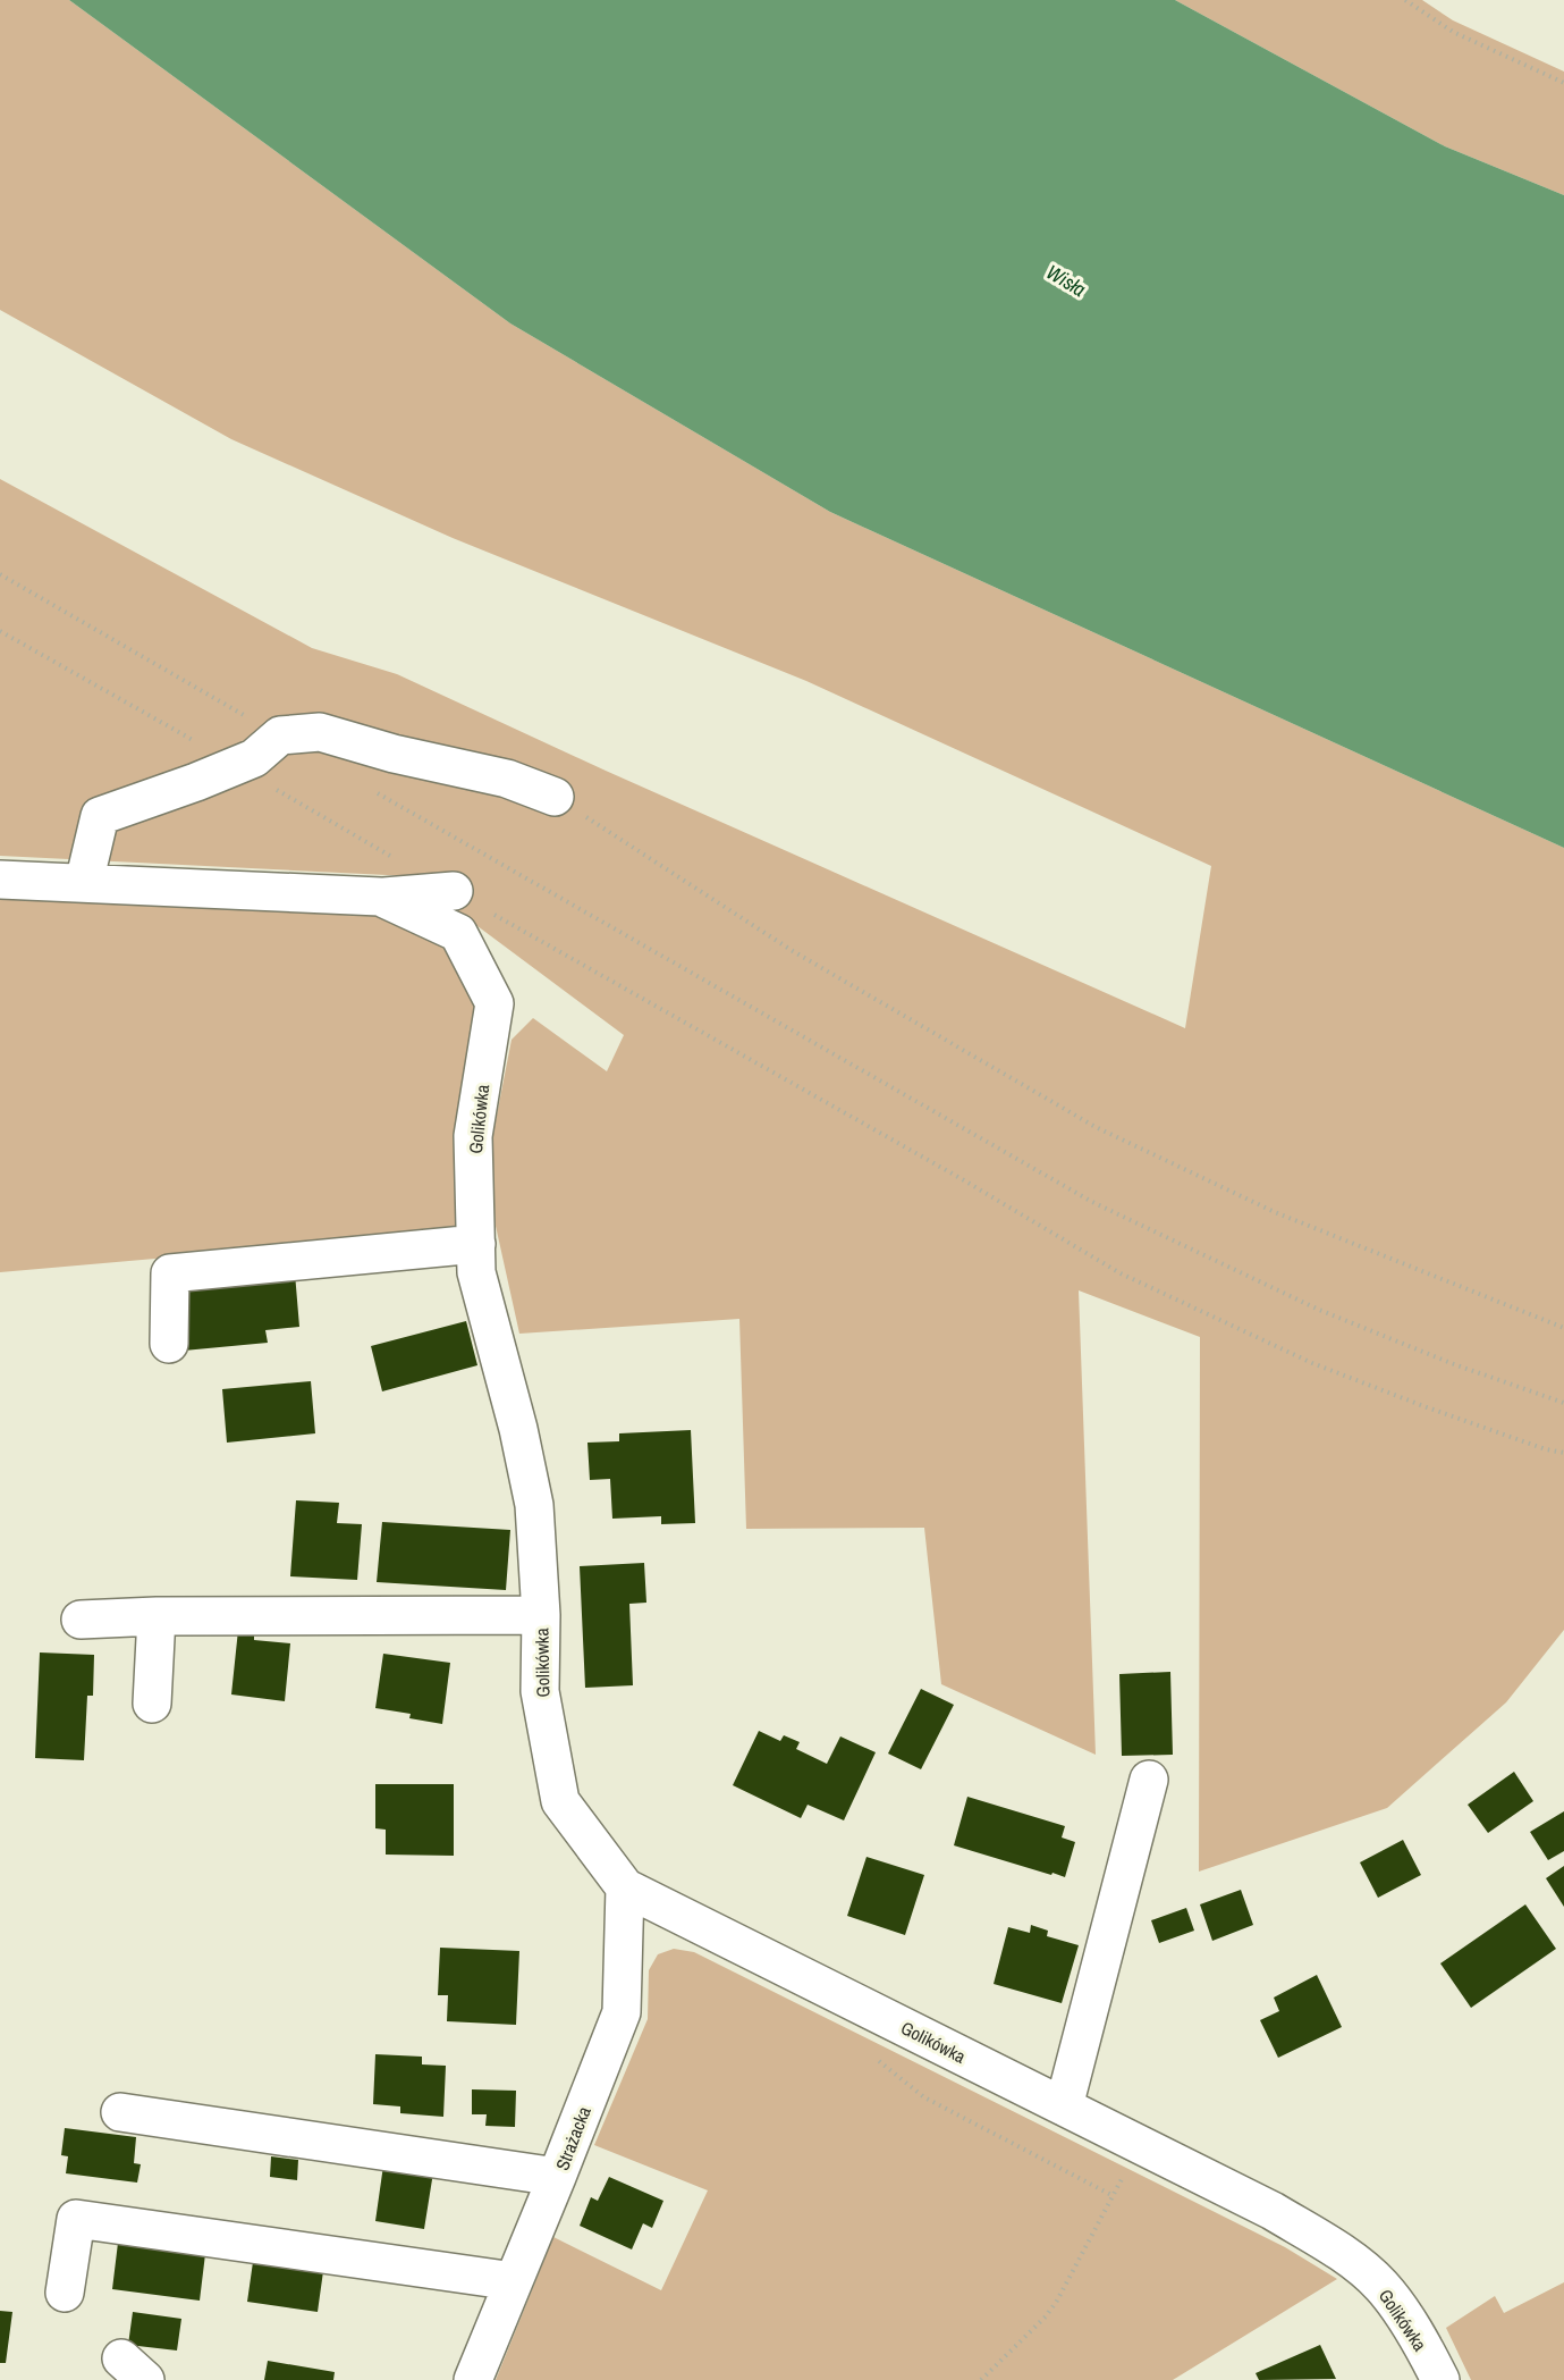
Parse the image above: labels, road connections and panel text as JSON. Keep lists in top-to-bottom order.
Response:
{
  "streets": {
    "street": ["Golikówka", "Strażacka"]
  },
  "crossings": [
    ["Golikówka", "Strażacka"]
  ],
  "water": ["Wisła"]
}
